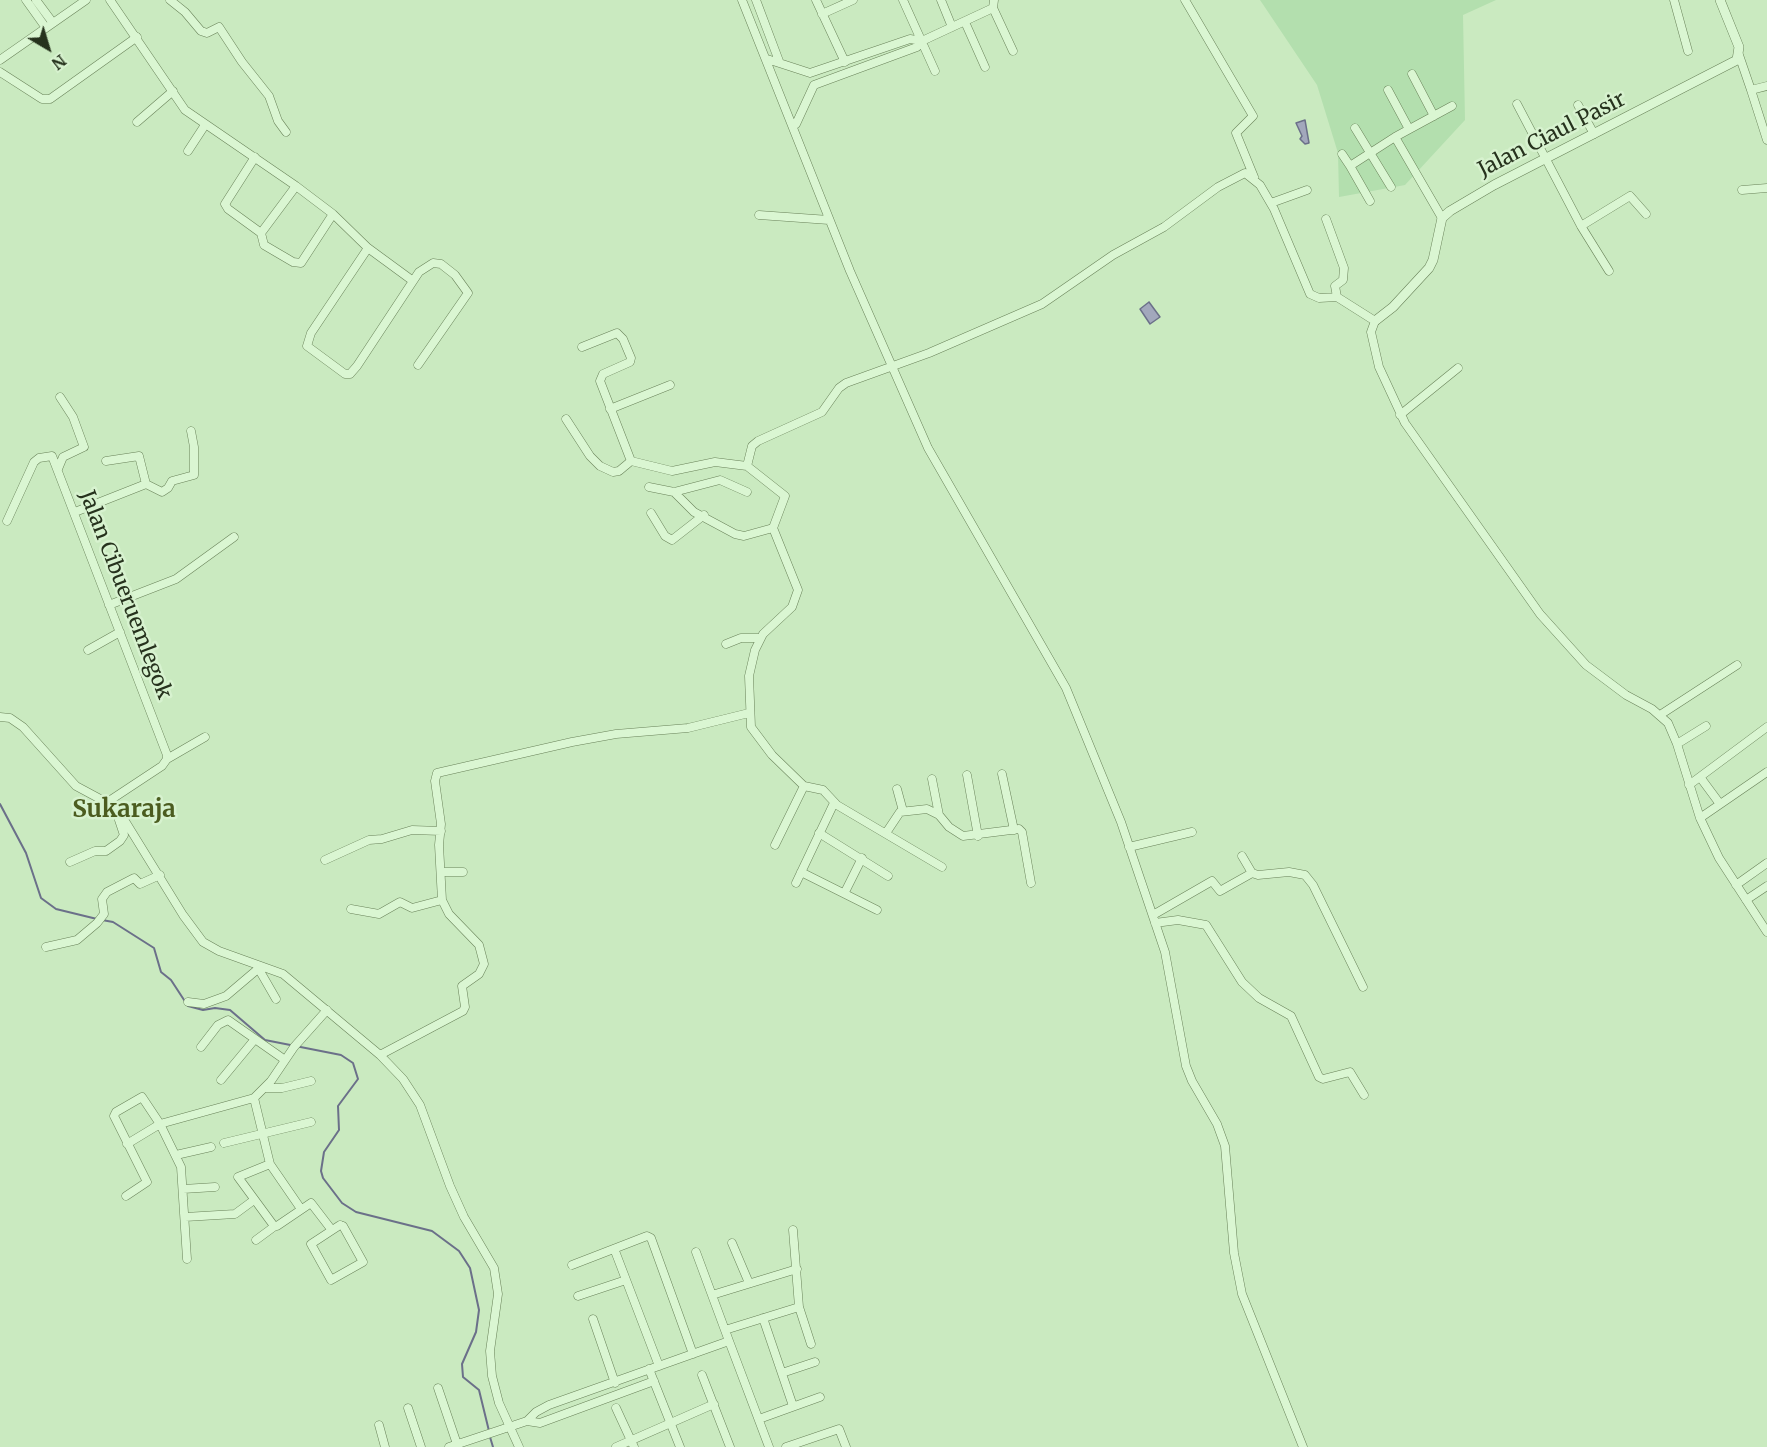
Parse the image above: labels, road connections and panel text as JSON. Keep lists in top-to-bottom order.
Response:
{
  "streets": {
    "street": ["Jalan Ciaul Pasir", "Jalan Cibueruemlegok"]
  },
  "districts": ["Sukaraja"],
  "north": "bottom right"
}
